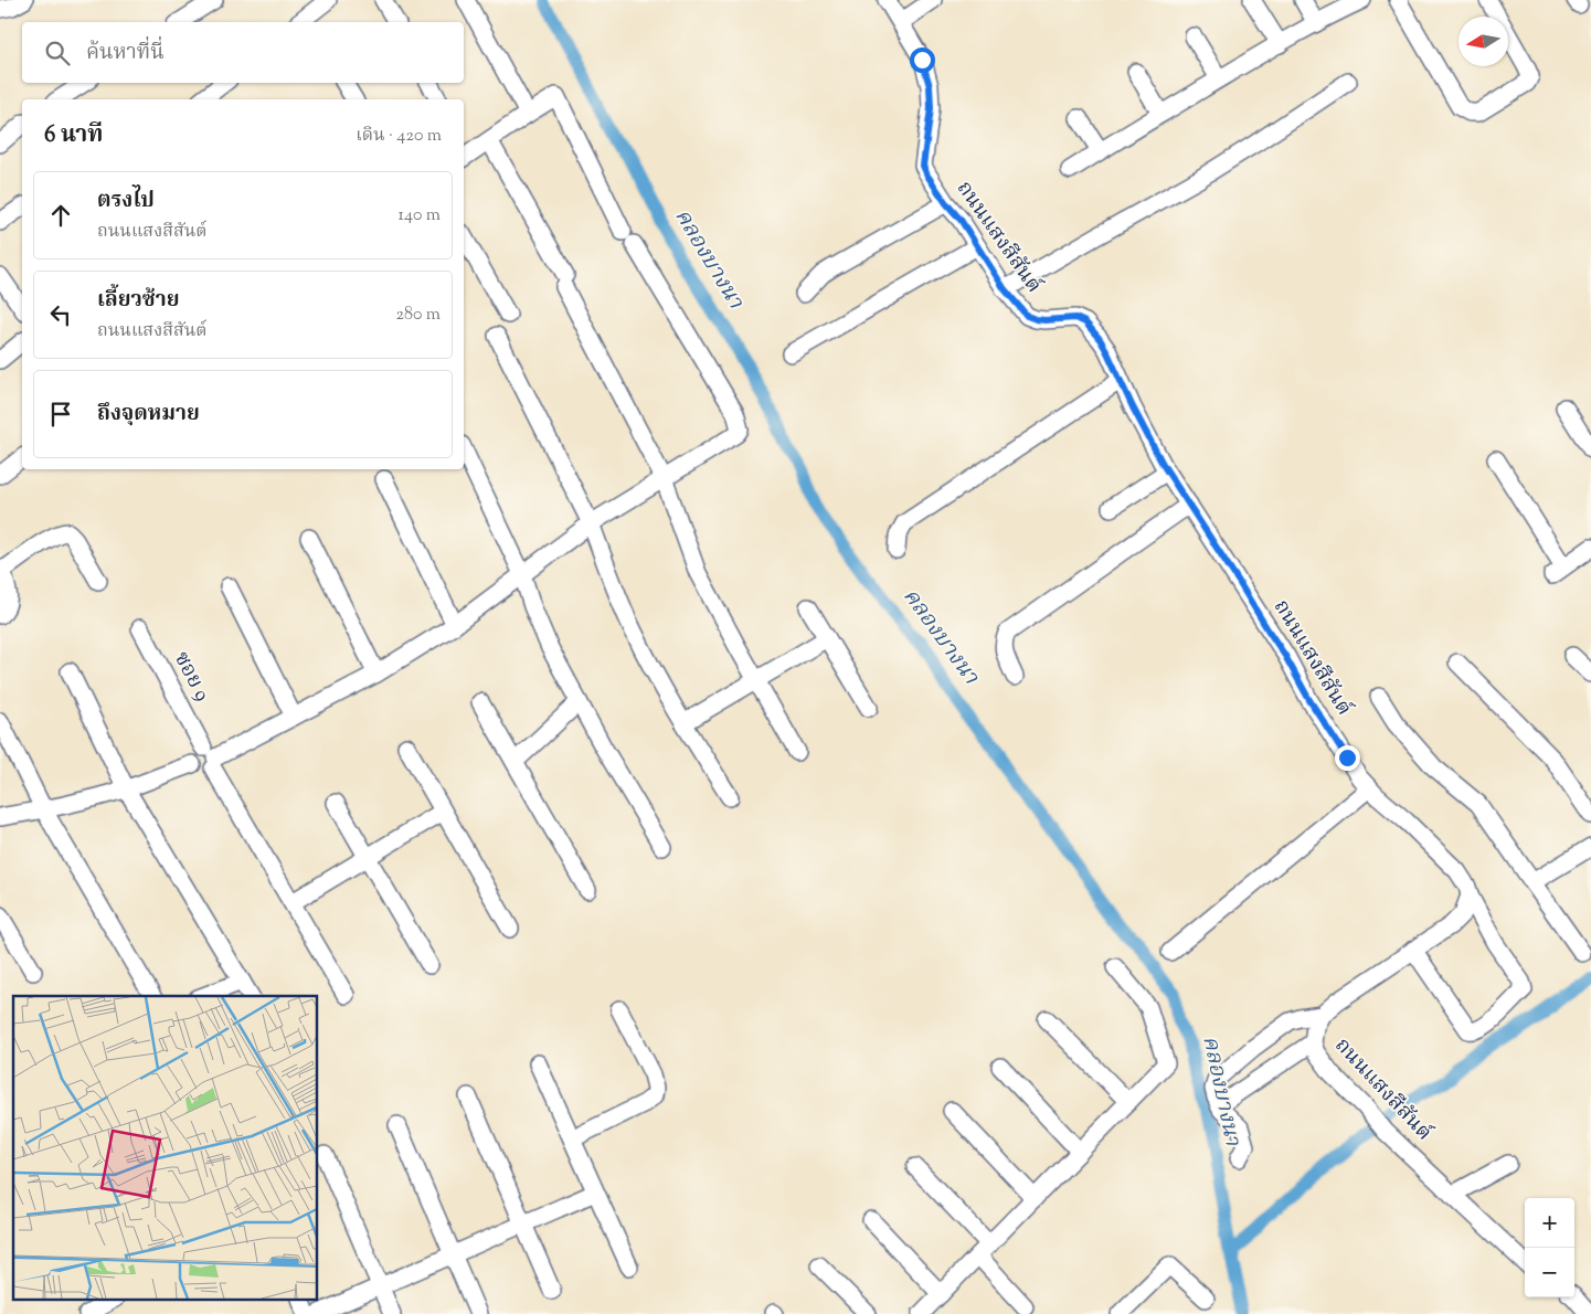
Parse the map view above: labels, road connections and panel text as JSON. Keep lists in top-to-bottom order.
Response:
{
  "streets": {
    "street": ["ถนนแสงสีสันต์", "ซอย 9"]
  },
  "water": ["คลองบางนา"],
  "north": "left",
  "page": {
    "search": "ค้นหาที่นี่",
    "heading": ["6 นาที", "เดิน · 420 m"],
    "list": [
      ["ตรงไป", "ถนนแสงสีสันต์", "140 m"],
      ["เลี้ยวซ้าย", "ถนนแสงสีสันต์", "280 m"],
      "ถึงจุดหมาย"
    ],
    "map_buttons": ["+", "−"]
  }
}
